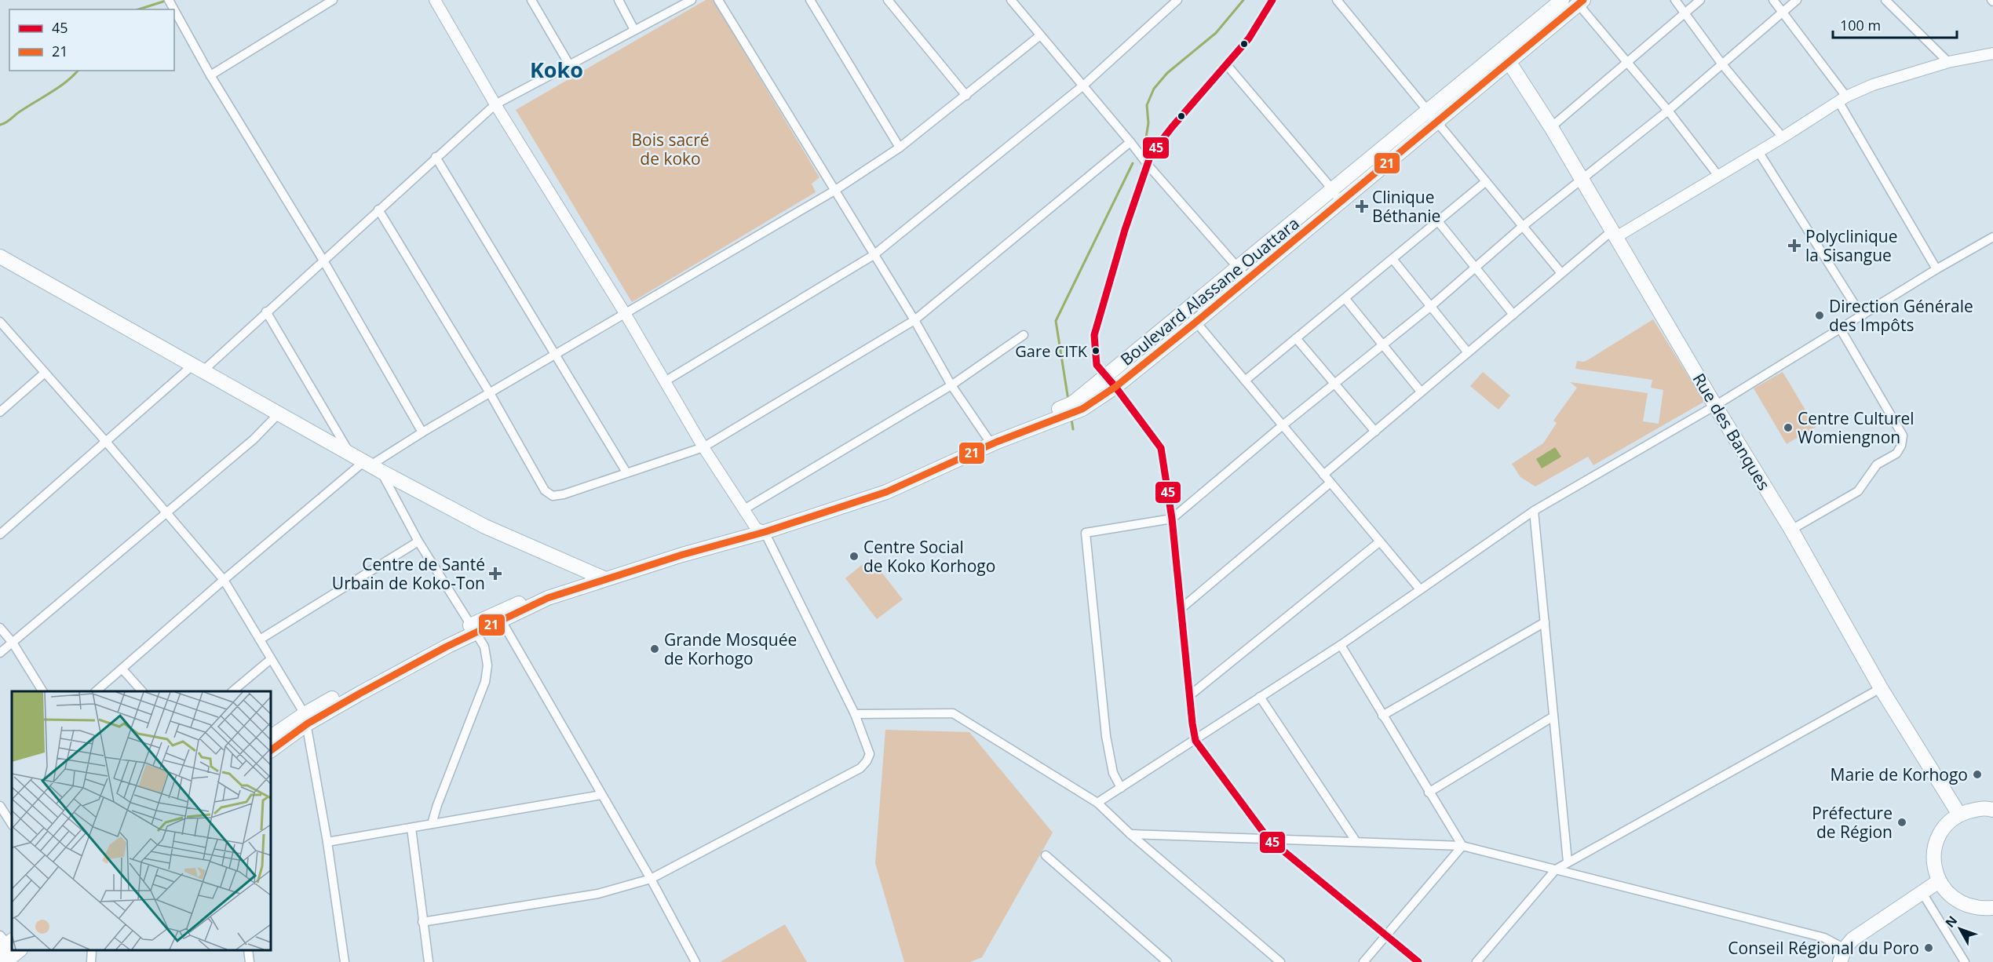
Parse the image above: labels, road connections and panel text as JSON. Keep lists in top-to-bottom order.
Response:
{
  "streets": {
    "main road": ["Boulevard Alassane Ouattara", "Rue des Banques"]
  },
  "crossings": [
    ["Boulevard Alassane Ouattara", "Rue des Banques"]
  ],
  "districts": ["Koko"],
  "parks": ["Bois sacré de koko"],
  "places": {
    "health": ["Clinique Béthanie", "Polyclinique la Sisangue", "Centre de Santé Urbain de Koko-Ton"],
    "other": [
      "Direction Générale des Impôts",
      "Gare CITK",
      "Centre Culturel Womiengnon",
      "Centre Social de Koko Korhogo",
      "Grande Mosquée de Korhogo",
      "Marie de Korhogo",
      "Préfecture de Région",
      "Conseil Régional du Poro"
    ]
  },
  "lines": ["transit line 45", "transit line 21"],
  "legend": ["45", "21"],
  "scale_bar": "100 m",
  "north": "top left"
}
